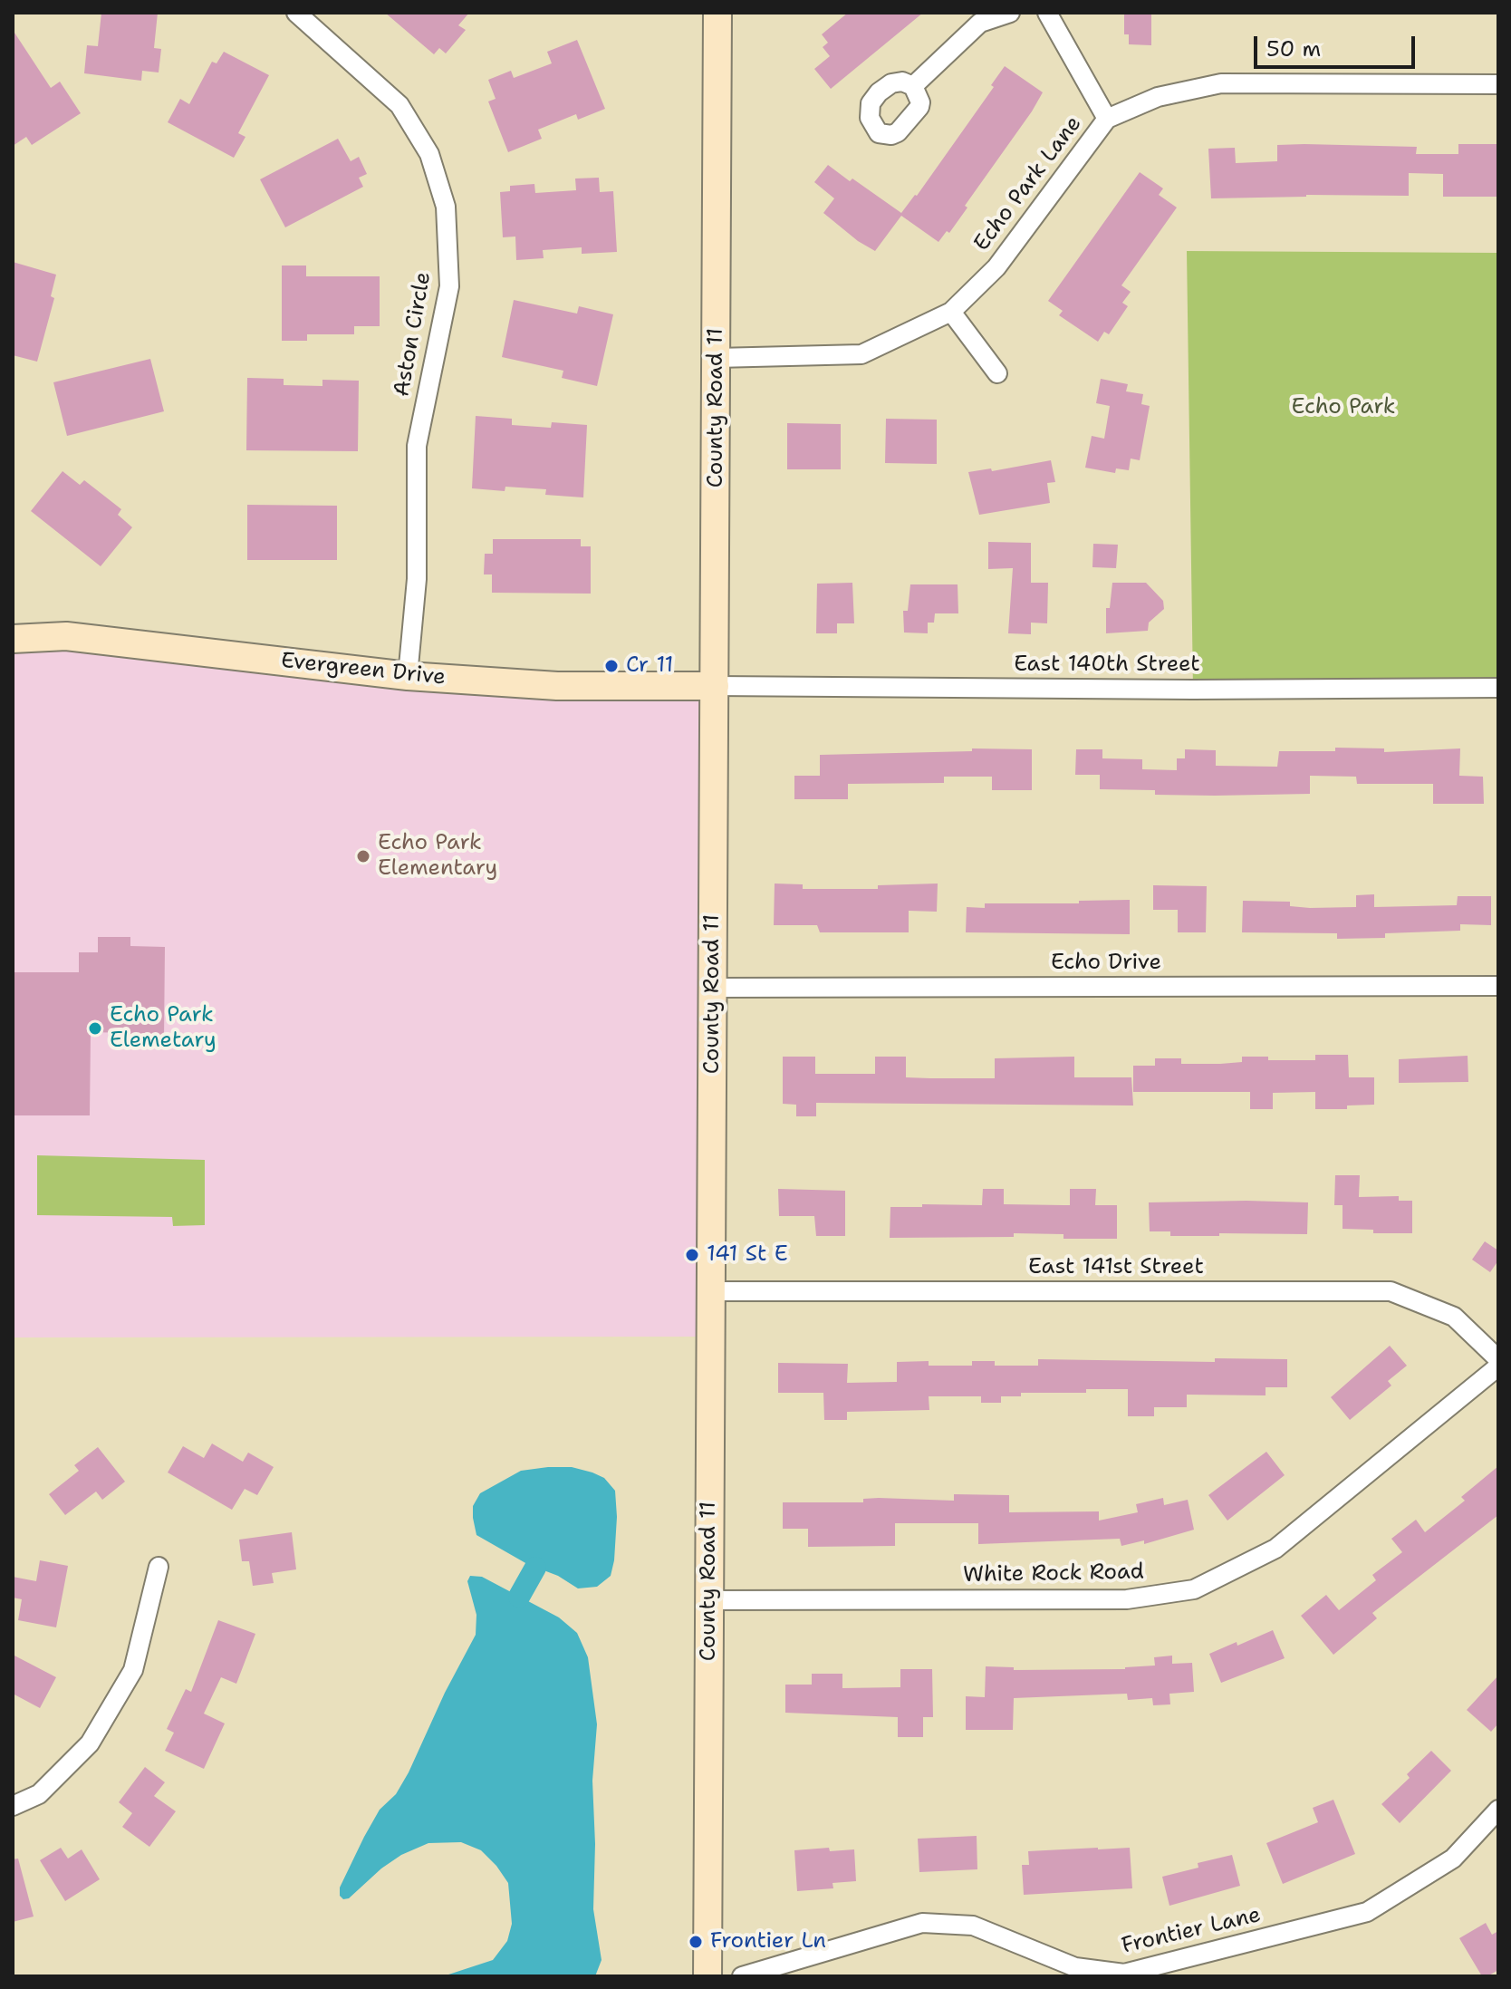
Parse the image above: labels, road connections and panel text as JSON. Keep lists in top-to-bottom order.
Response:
{
  "streets": {
    "street": [
      "Echo Park Lane",
      "Aston Circle",
      "County Road 11",
      "East 140th Street",
      "Evergreen Drive",
      "Echo Drive",
      "East 141st Street",
      "White Rock Road",
      "Frontier Lane"
    ]
  },
  "crossings": [
    ["Echo Park Lane", "County Road 11"],
    ["Aston Circle", "Evergreen Drive"],
    ["County Road 11", "East 140th Street"],
    ["County Road 11", "Evergreen Drive"],
    ["County Road 11", "Echo Drive"],
    ["County Road 11", "East 141st Street"],
    ["County Road 11", "White Rock Road"],
    ["East 140th Street", "Evergreen Drive"]
  ],
  "parks": ["Echo Park"],
  "places": [
    "Cr 11",
    "Echo Park Elementary",
    "Echo Park Elemetary",
    "141 St E",
    "Frontier Ln"
  ],
  "scale_bar": "50 m"
}
